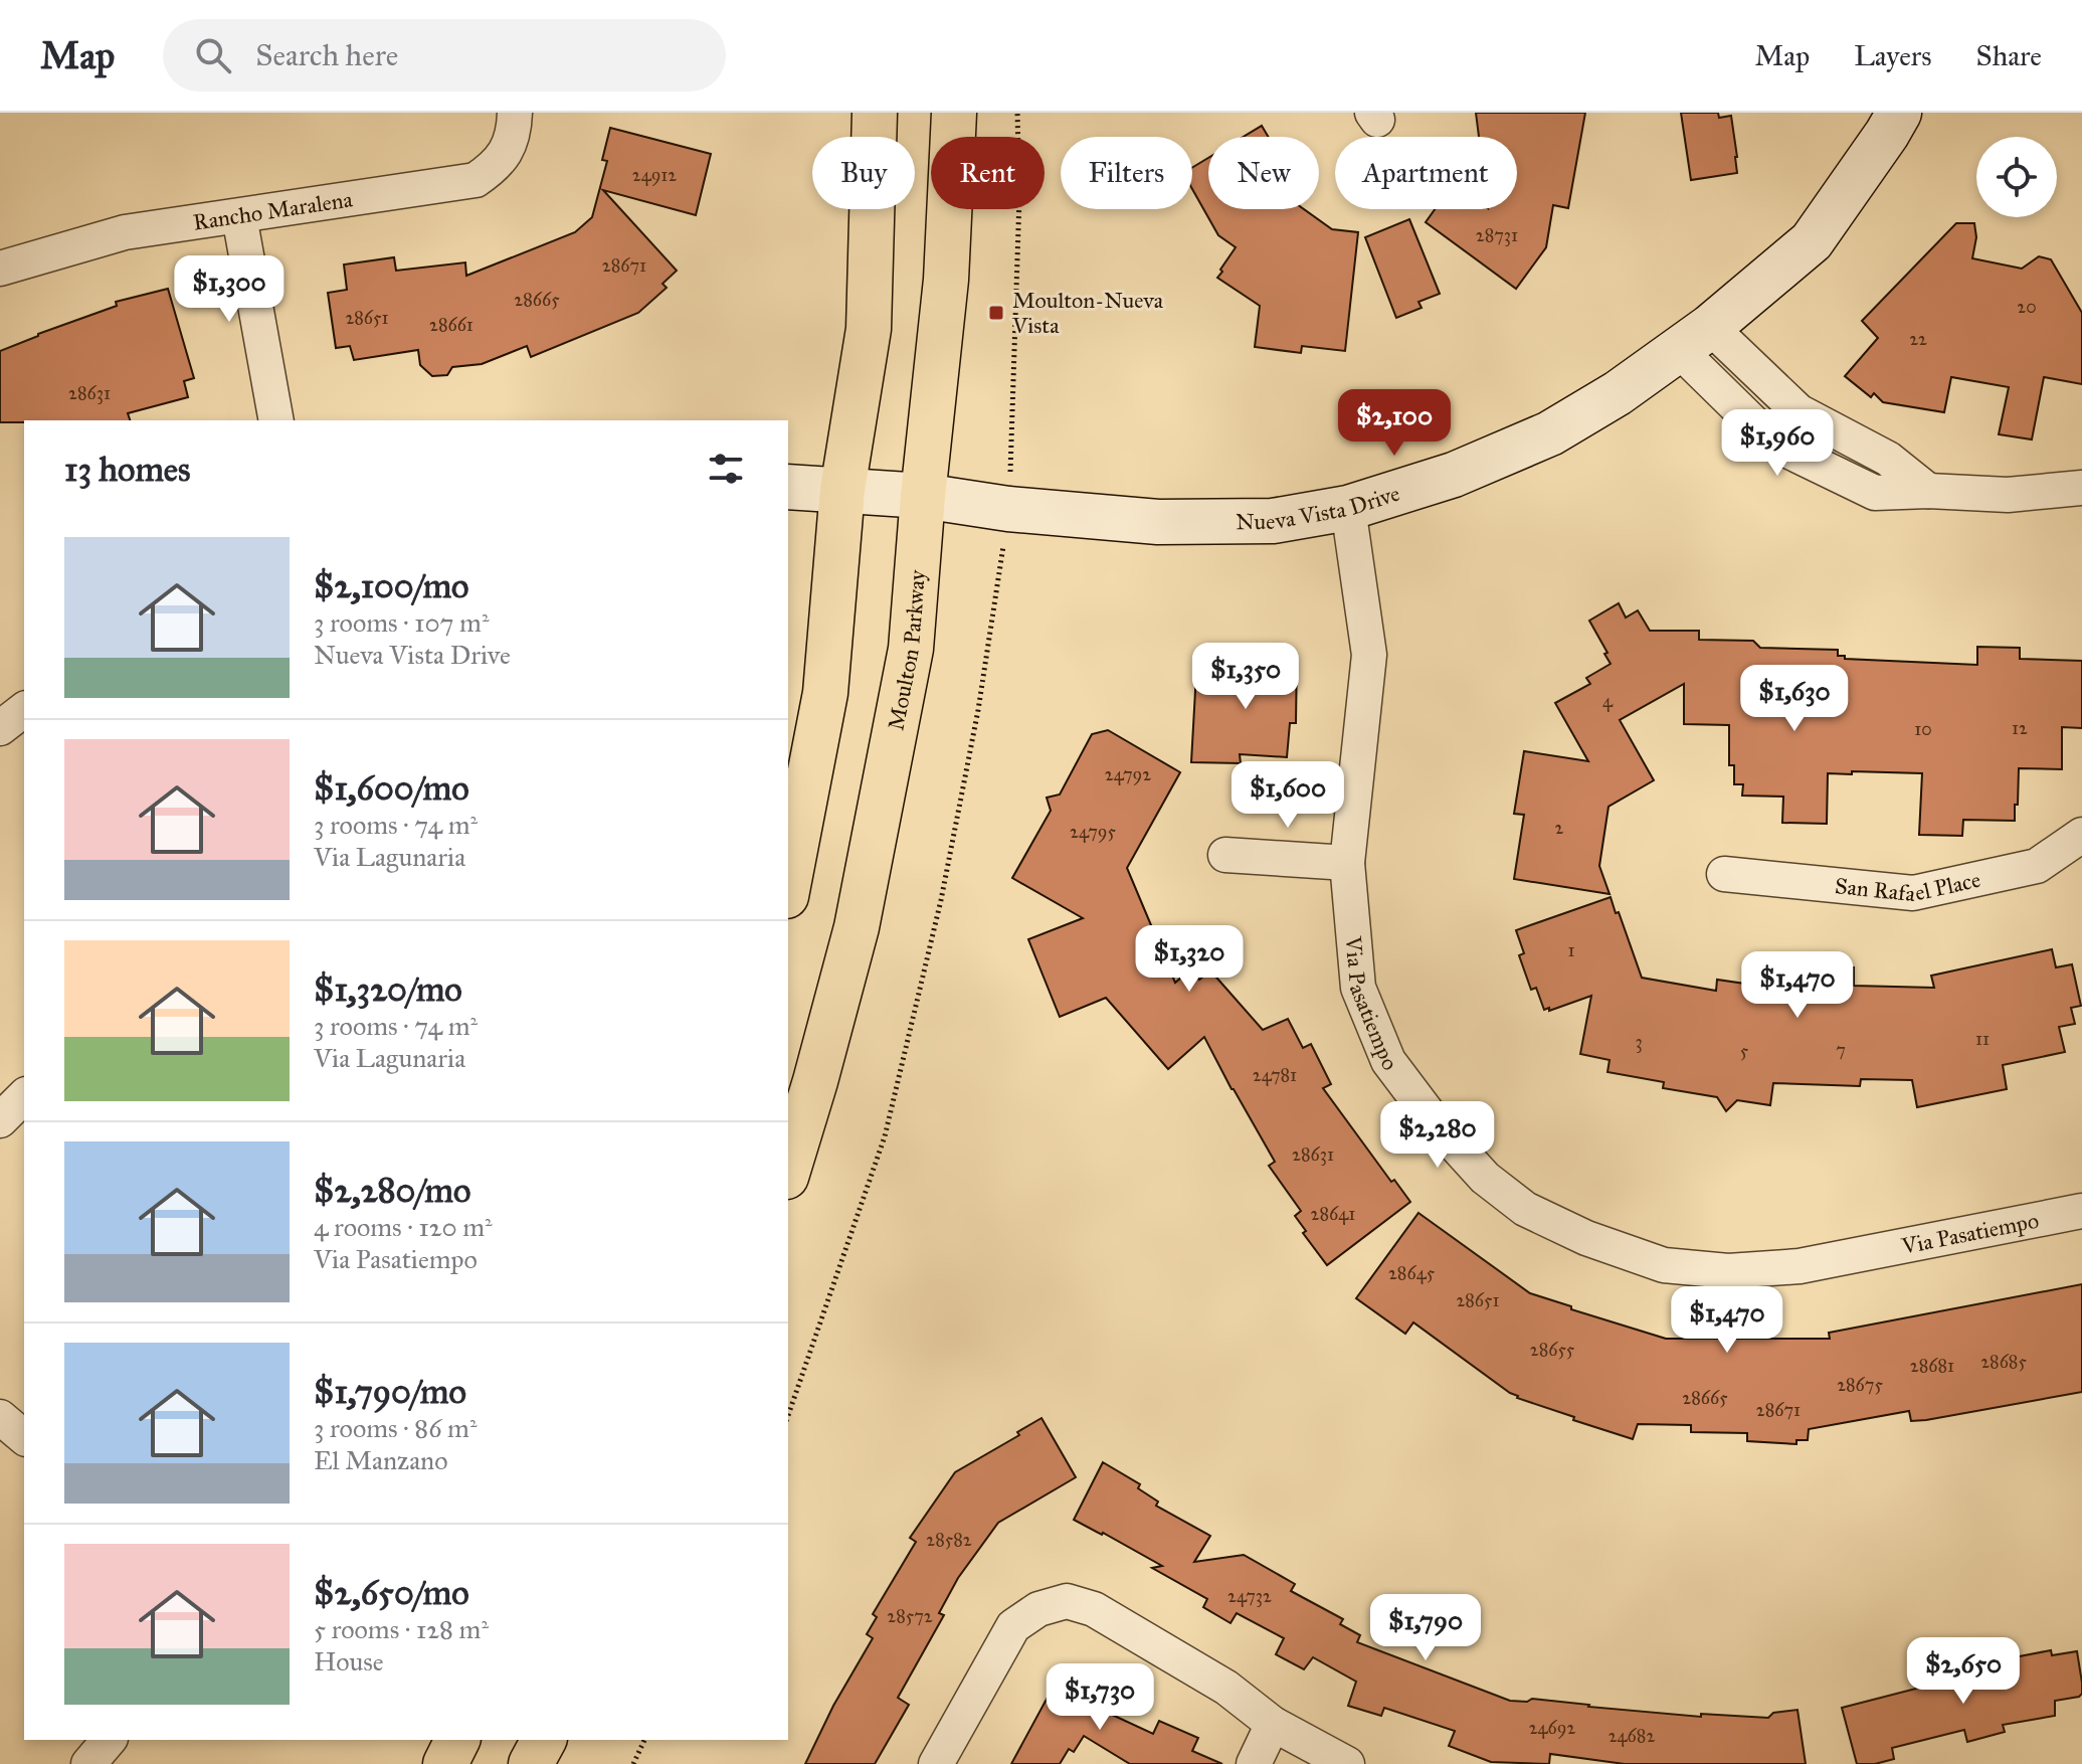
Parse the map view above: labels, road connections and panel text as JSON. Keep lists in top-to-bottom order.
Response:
{
  "streets": {
    "main road": ["Moulton Parkway"],
    "street": [
      "Rancho Maralena",
      "Nueva Vista Drive",
      "San Rafael Place",
      "Via Pasatiempo"
    ]
  },
  "crossings": [
    ["Nueva Vista Drive", "Moulton Parkway"],
    ["Nueva Vista Drive", "Via Pasatiempo"]
  ],
  "places": {
    "transit": ["Moulton-Nueva Vista"]
  },
  "house_numbers": [
    "24912",
    "28731",
    "28671",
    "28665",
    "20",
    "28651",
    "28661",
    "22",
    "28631",
    "4",
    "12",
    "10",
    "24792",
    "2",
    "24795",
    "1",
    "11",
    "3",
    "7",
    "5",
    "24781",
    "28631",
    "28641",
    "28645",
    "28651",
    "28655",
    "28685",
    "28681",
    "28675",
    "28665",
    "28671",
    "28582",
    "24732",
    "28572",
    "24692",
    "24682"
  ],
  "page": {
    "header": "Map",
    "search": "Search here",
    "nav": ["Map", "Layers", "Share"],
    "chip": [
      "Buy",
      "Rent",
      "Filters",
      "New",
      "Apartment"
    ],
    "price": [
      "$1,300",
      "$2,100",
      "$1,960",
      "$1,350",
      "$1,630",
      "$1,600",
      "$1,320",
      "$1,470",
      "$2,280",
      "$1,470",
      "$1,790",
      "$2,650",
      "$1,730"
    ],
    "heading": "13 homes",
    "list": [
      {
        "name": "$2,100/mo",
        "note": "3 rooms · 107 m² · Nueva Vista Drive"
      },
      {
        "name": "$1,600/mo",
        "note": "3 rooms · 74 m² · Via Lagunaria"
      },
      {
        "name": "$1,320/mo",
        "note": "3 rooms · 74 m² · Via Lagunaria"
      },
      {
        "name": "$2,280/mo",
        "note": "4 rooms · 120 m² · Via Pasatiempo"
      },
      {
        "name": "$1,790/mo",
        "note": "3 rooms · 86 m² · El Manzano"
      },
      {
        "name": "$2,650/mo",
        "note": "5 rooms · 128 m² · House"
      }
    ]
  }
}
